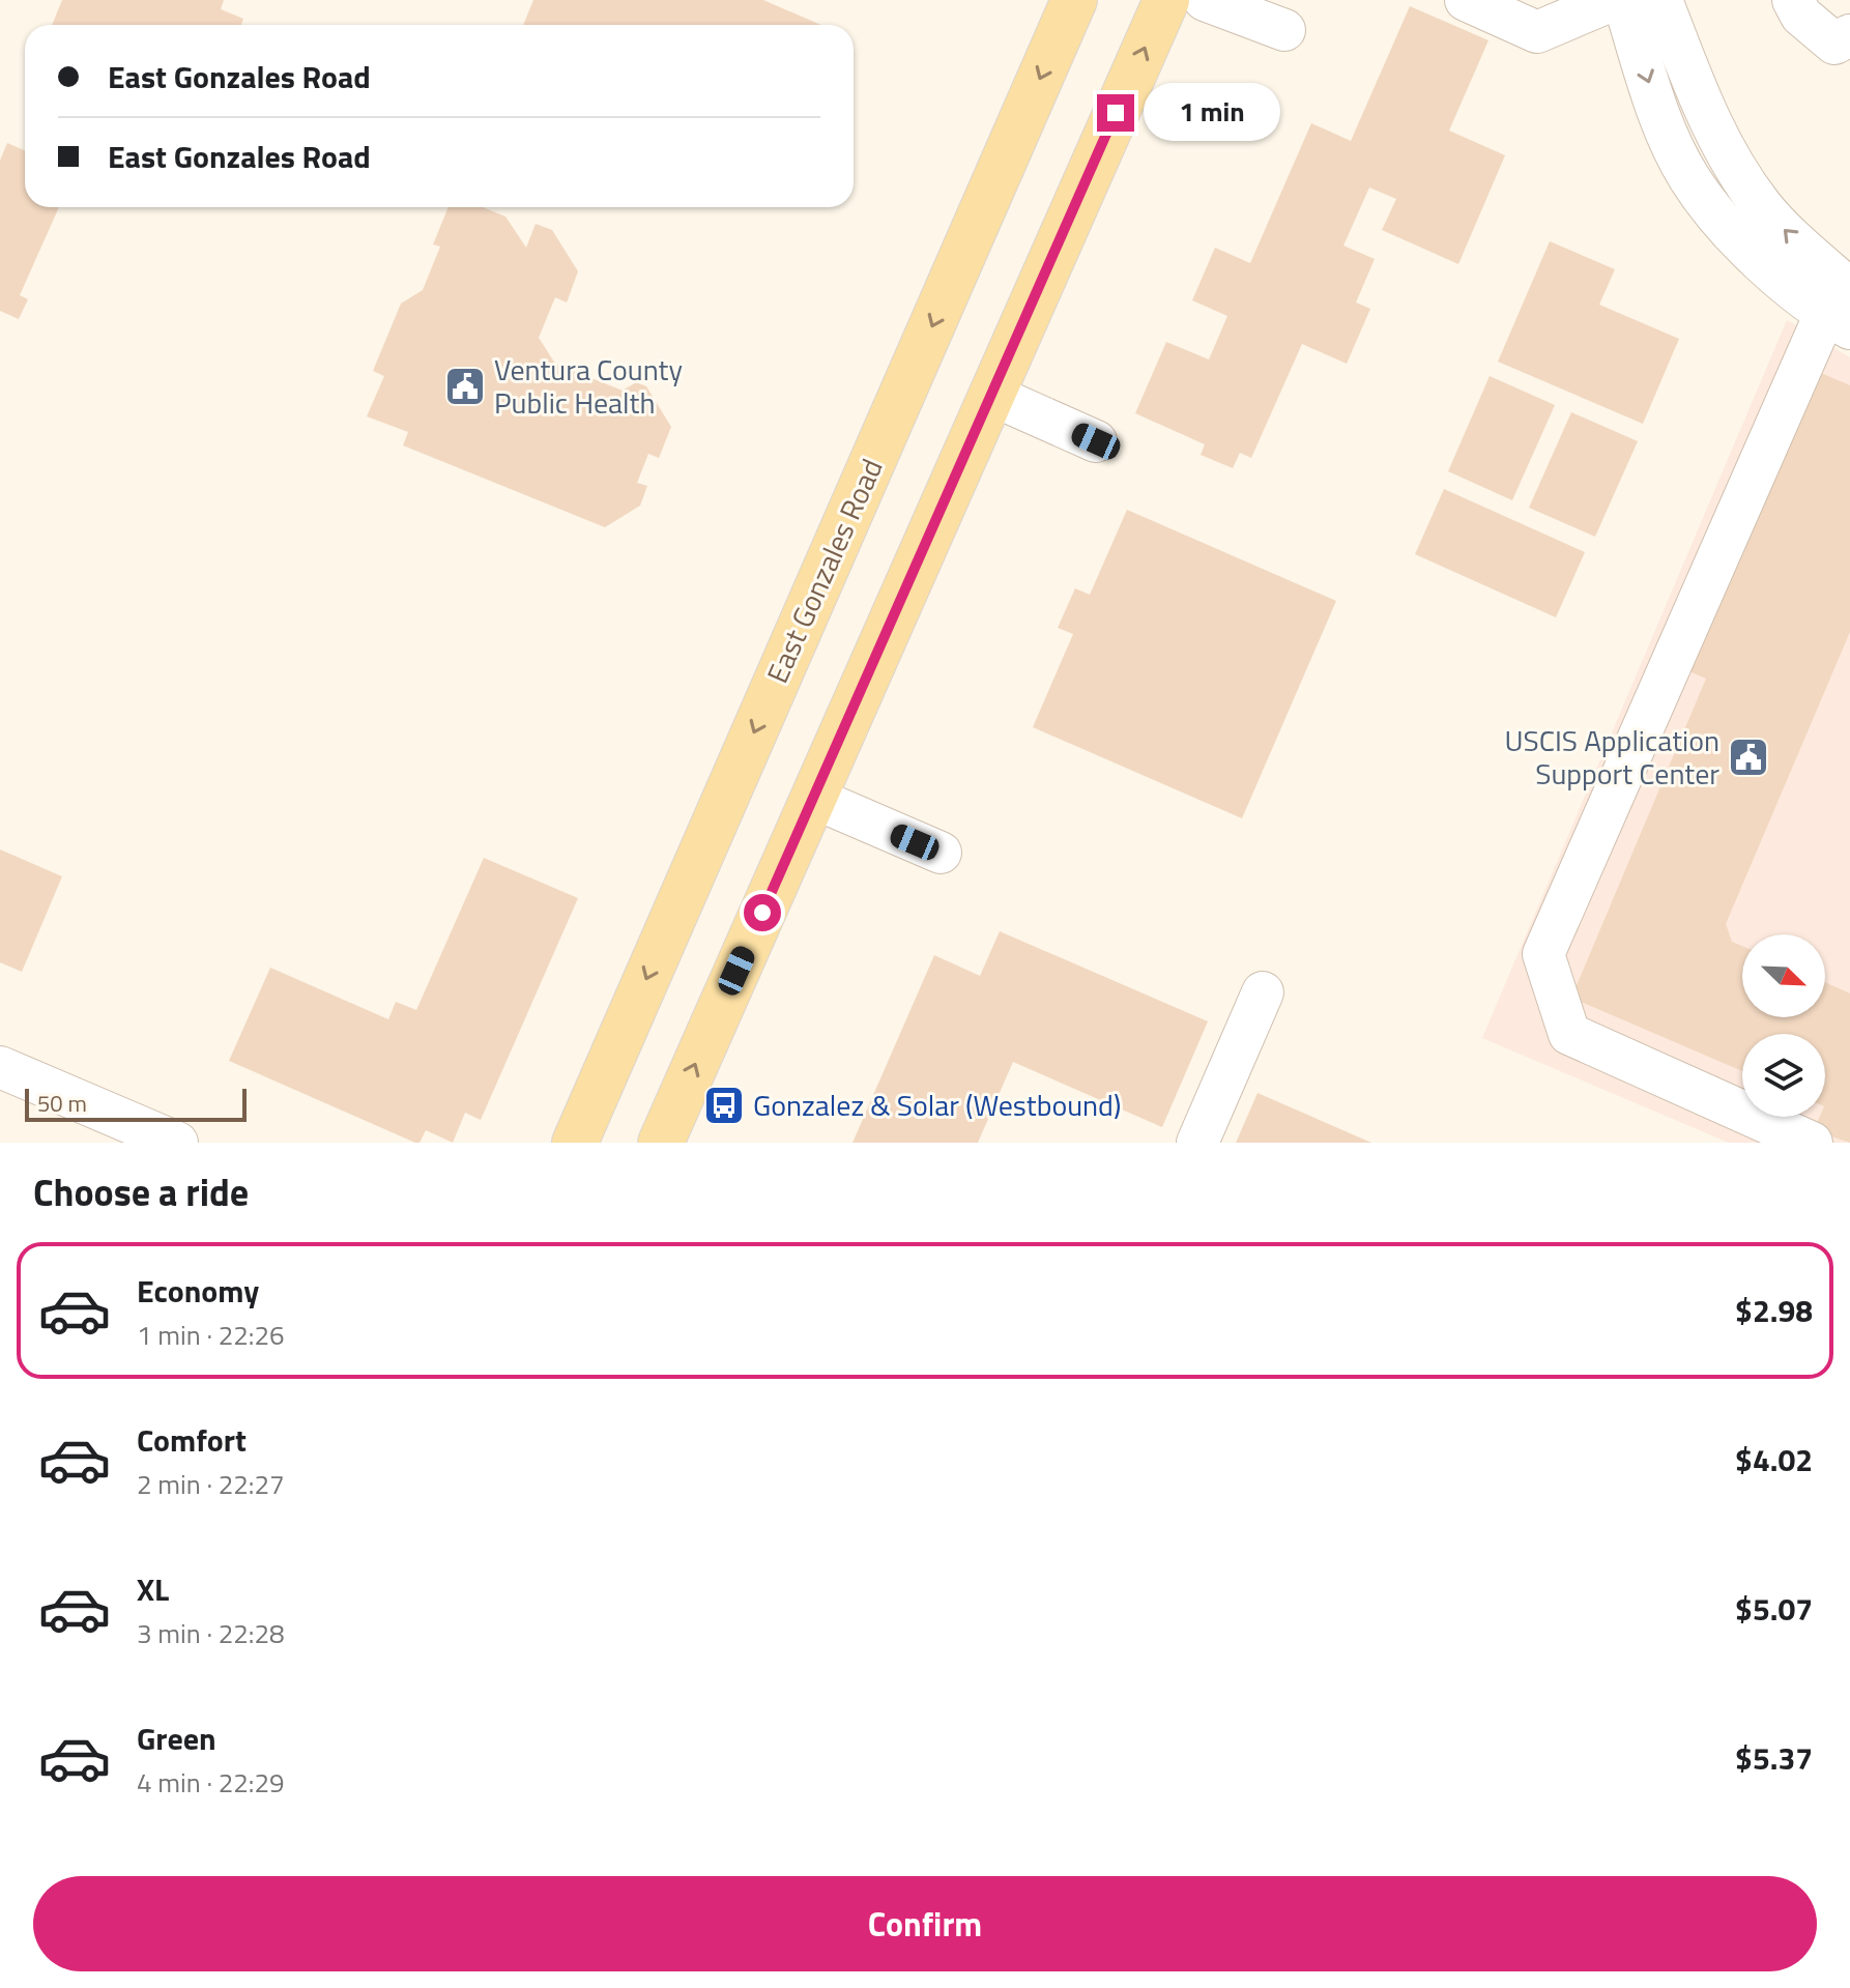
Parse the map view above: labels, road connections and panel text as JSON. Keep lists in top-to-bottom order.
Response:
{
  "streets": {
    "main road": ["East Gonzales Road"]
  },
  "places": {
    "public building": ["Ventura County Public Health", "USCIS Application Support Center"],
    "bus stop": ["Gonzalez & Solar (Westbound)"]
  },
  "scale_bar": "50 m",
  "north": "bottom right",
  "page": {
    "banner": ["East Gonzales Road", "East Gonzales Road"],
    "bubble": "1 min",
    "scale": "50 m",
    "heading": "Choose a ride",
    "list": [
      {
        "name": "Economy",
        "note": "1 min · 22:26",
        "value": "$2.98"
      },
      {
        "name": "Comfort",
        "note": "2 min · 22:27",
        "value": "$4.02"
      },
      {
        "name": "XL",
        "note": "3 min · 22:28",
        "value": "$5.07"
      },
      {
        "name": "Green",
        "note": "4 min · 22:29",
        "value": "$5.37"
      }
    ],
    "buttons": "Confirm"
  }
}
